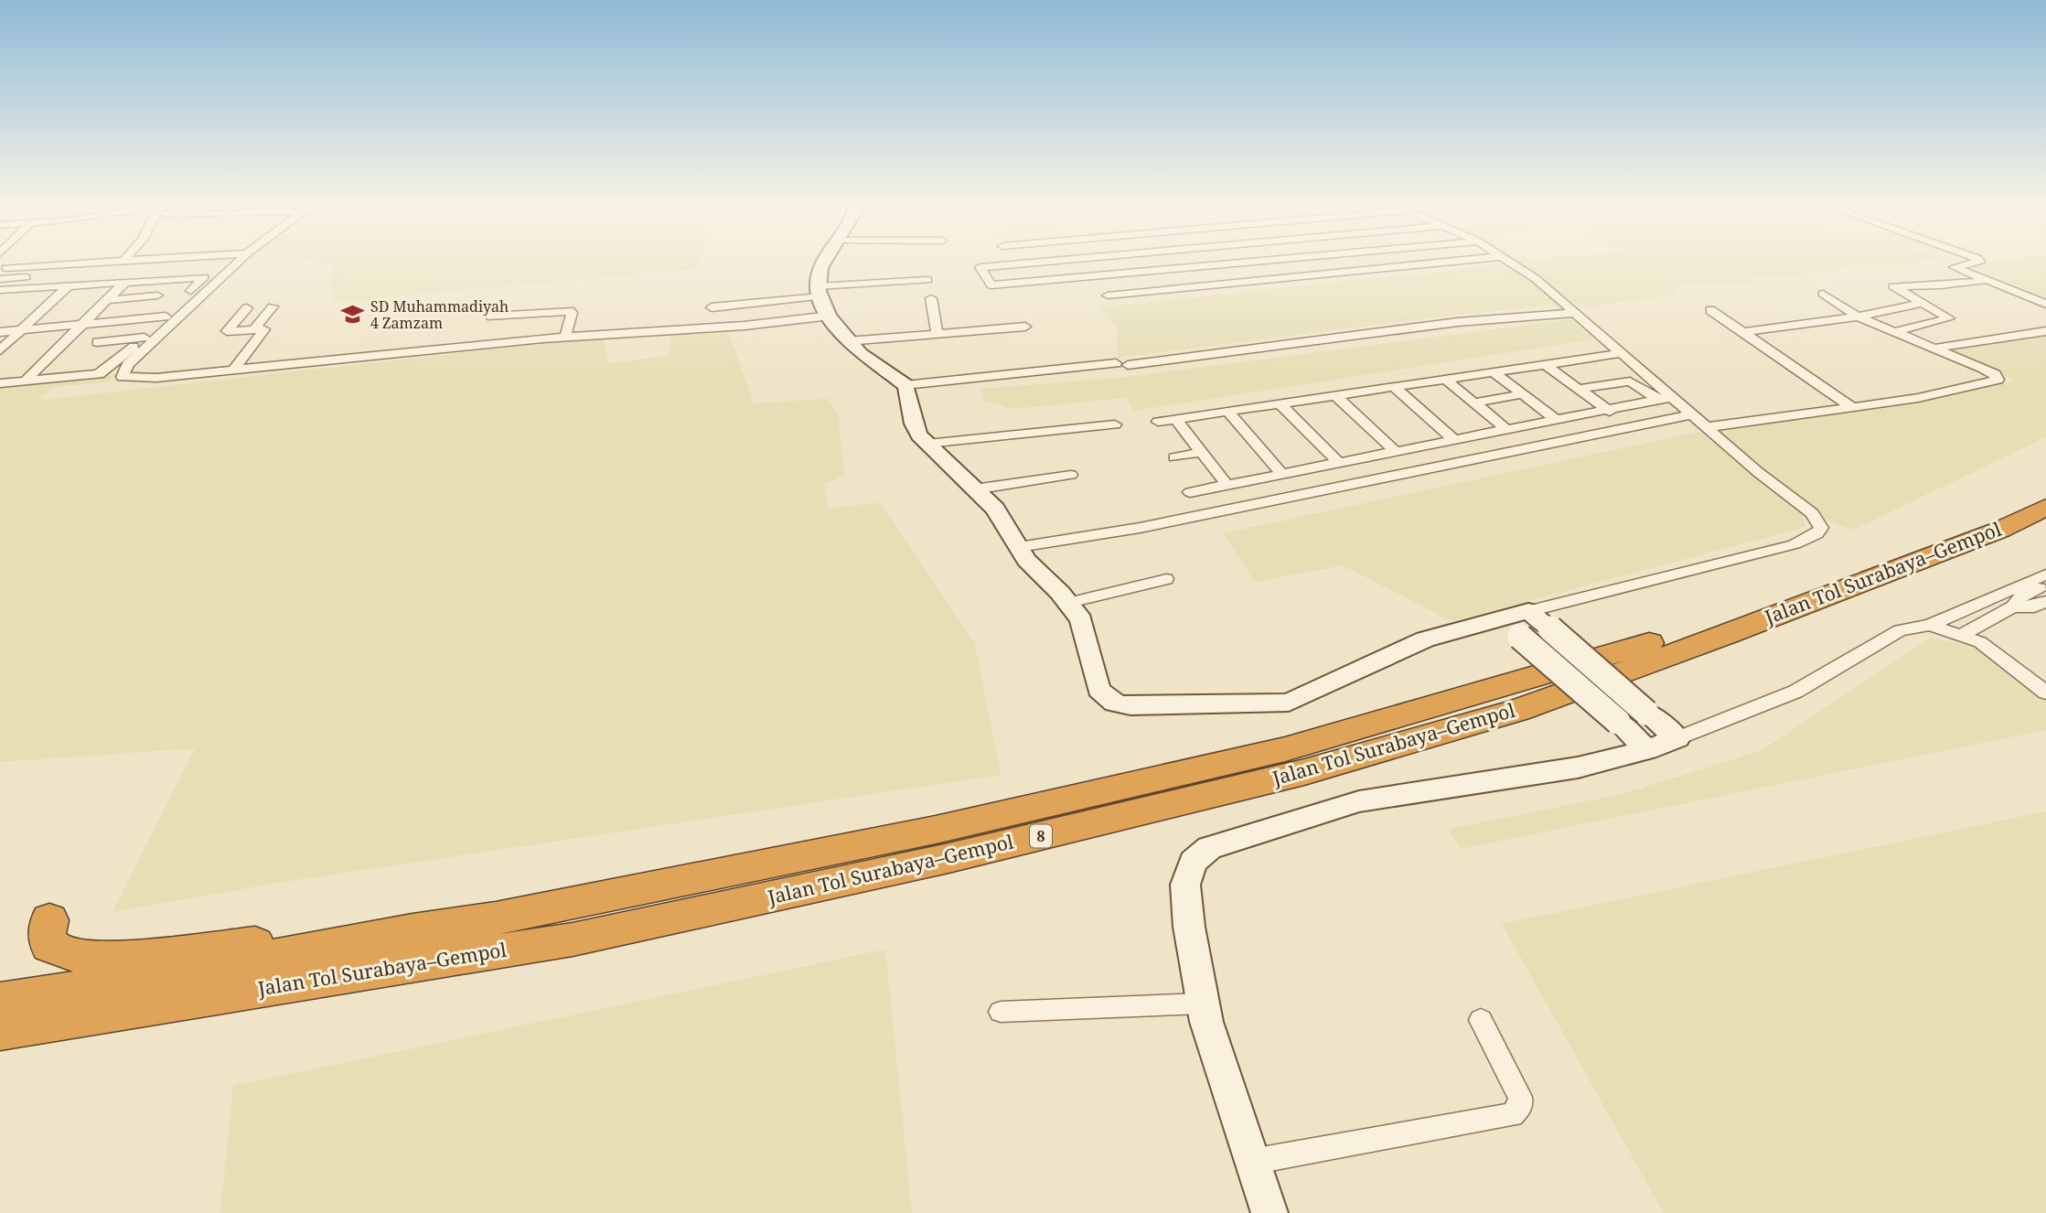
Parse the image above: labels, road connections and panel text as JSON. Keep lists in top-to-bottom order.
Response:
{
  "streets": {
    "highway": ["Jalan Tol Surabaya–Gempol", "8"]
  },
  "places": {
    "school or university": ["SD Muhammadiyah 4 Zamzam"]
  }
}
